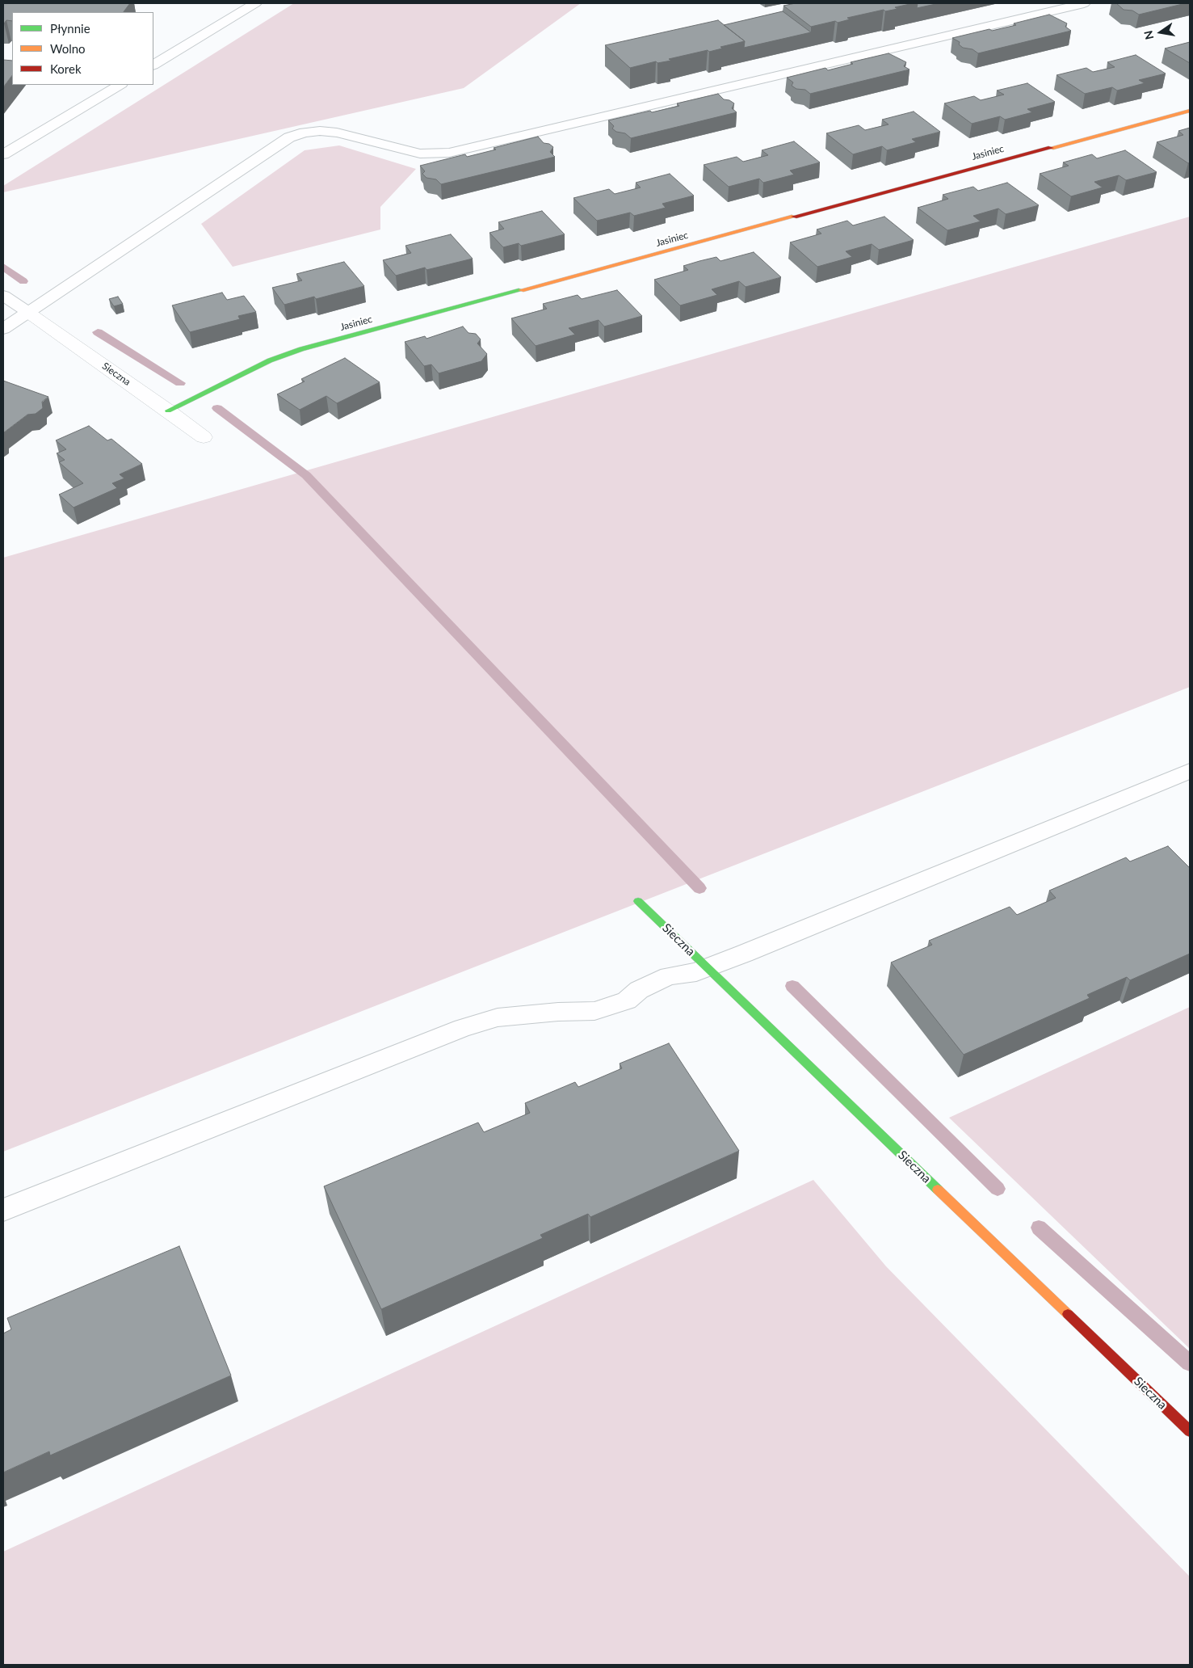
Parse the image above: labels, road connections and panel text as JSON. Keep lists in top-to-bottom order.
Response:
{
  "streets": {
    "street": ["Jasiniec", "Sieczna"]
  },
  "crossings": [
    ["Jasiniec", "Sieczna"]
  ],
  "legend": ["Płynnie", "Wolno", "Korek"],
  "north": "left"
}
